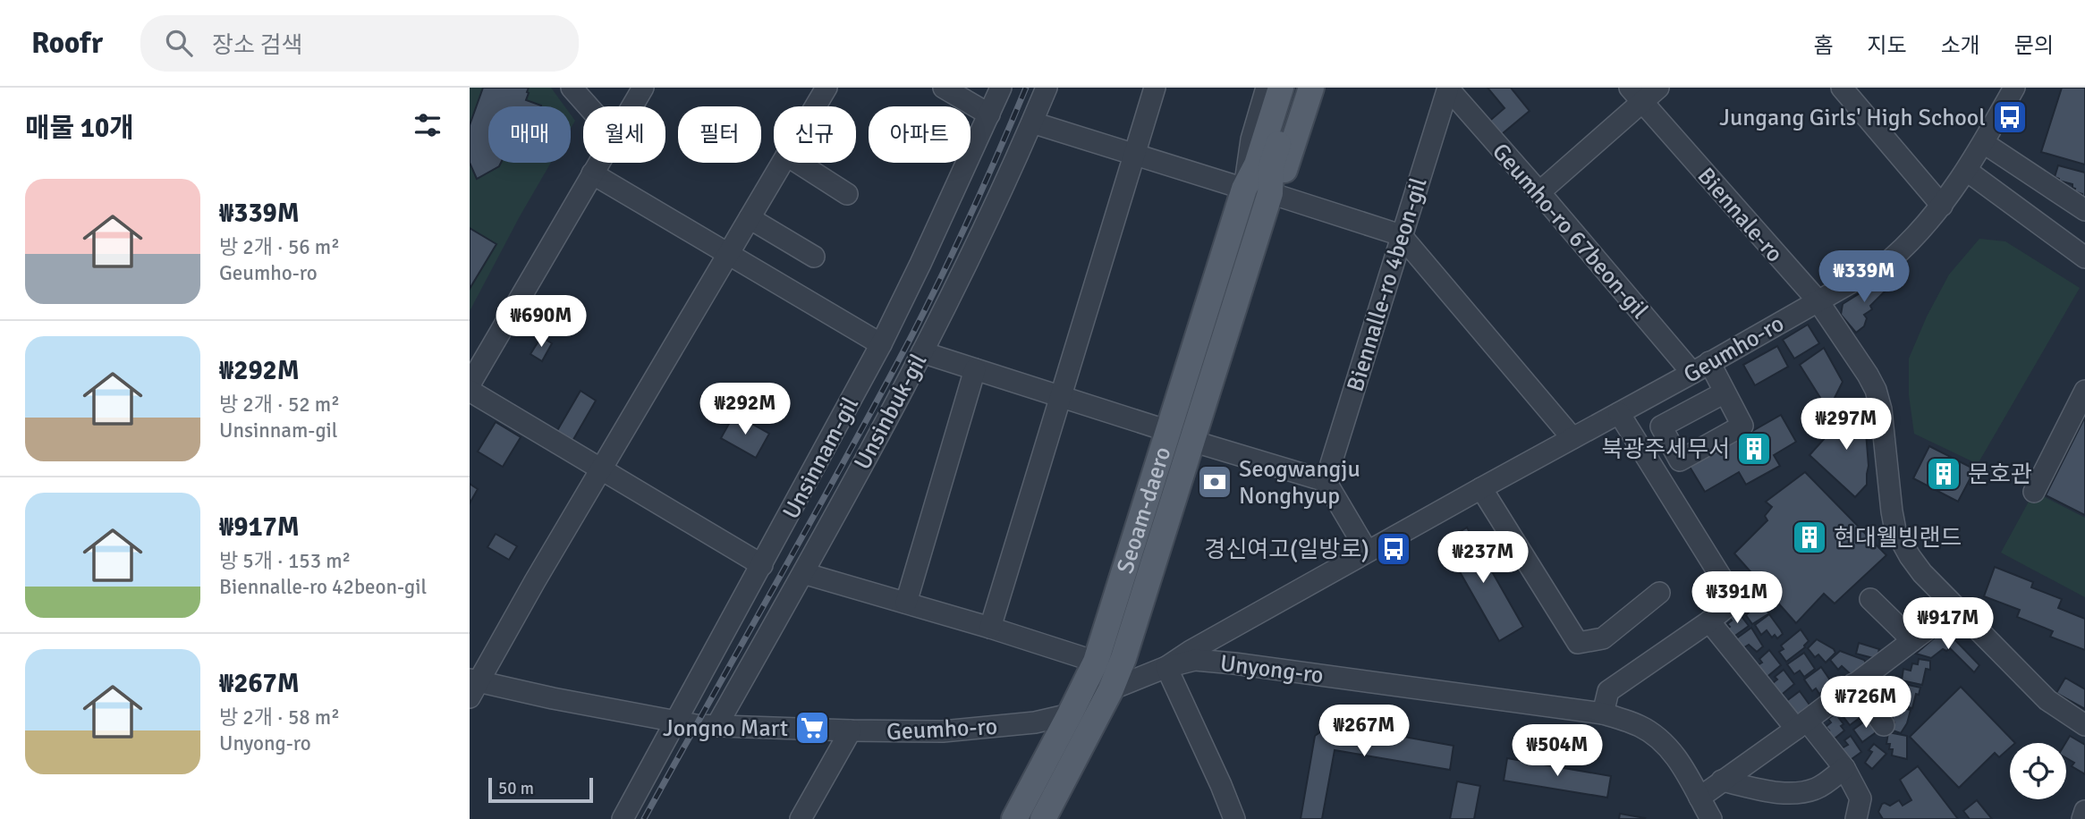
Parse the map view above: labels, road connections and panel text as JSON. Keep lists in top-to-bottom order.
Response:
{
  "streets": {
    "main road": ["Seoam-daero"],
    "street": [
      "Biennale-ro",
      "Geumho-ro 67beon-gil",
      "Biennalle-ro 4beon-gil",
      "Geumho-ro",
      "Unsinbuk-gil",
      "Unsinnam-gil",
      "Unyong-ro"
    ]
  },
  "crossings": [
    ["Biennale-ro", "Geumho-ro"],
    ["Geumho-ro 67beon-gil", "Biennalle-ro 4beon-gil"],
    ["Geumho-ro 67beon-gil", "Geumho-ro"],
    ["Biennalle-ro 4beon-gil", "Seoam-daero"],
    ["Geumho-ro", "Unsinbuk-gil"],
    ["Geumho-ro", "Unsinnam-gil"],
    ["Geumho-ro", "Seoam-daero"],
    ["Geumho-ro", "Unyong-ro"]
  ],
  "places": {
    "bus stop": ["Jungang Girls' High School", "경신여고(일방로)"],
    "building": ["북광주세무서", "문호관", "현대웰빙랜드"],
    "bank": ["Seogwangju Nonghyup"],
    "supermarket": ["Jongno Mart"]
  },
  "scale_bar": "50 m",
  "page": {
    "header": "Roofr",
    "search": "장소 검색",
    "nav": [
      "홈",
      "지도",
      "소개",
      "문의"
    ],
    "heading": "매물 10개",
    "chip": [
      "매매",
      "월세",
      "필터",
      "신규",
      "아파트"
    ],
    "list": [
      {
        "name": "₩339M",
        "note": "방 2개 · 56 m² · Geumho-ro"
      },
      {
        "name": "₩292M",
        "note": "방 2개 · 52 m² · Unsinnam-gil"
      },
      {
        "name": "₩917M",
        "note": "방 5개 · 153 m² · Biennalle-ro 42beon-gil"
      },
      {
        "name": "₩267M",
        "note": "방 2개 · 58 m² · Unyong-ro"
      }
    ],
    "price": [
      "₩339M",
      "₩690M",
      "₩292M",
      "₩297M",
      "₩237M",
      "₩391M",
      "₩917M",
      "₩726M",
      "₩267M",
      "₩504M"
    ],
    "scale": "50 m"
  }
}
